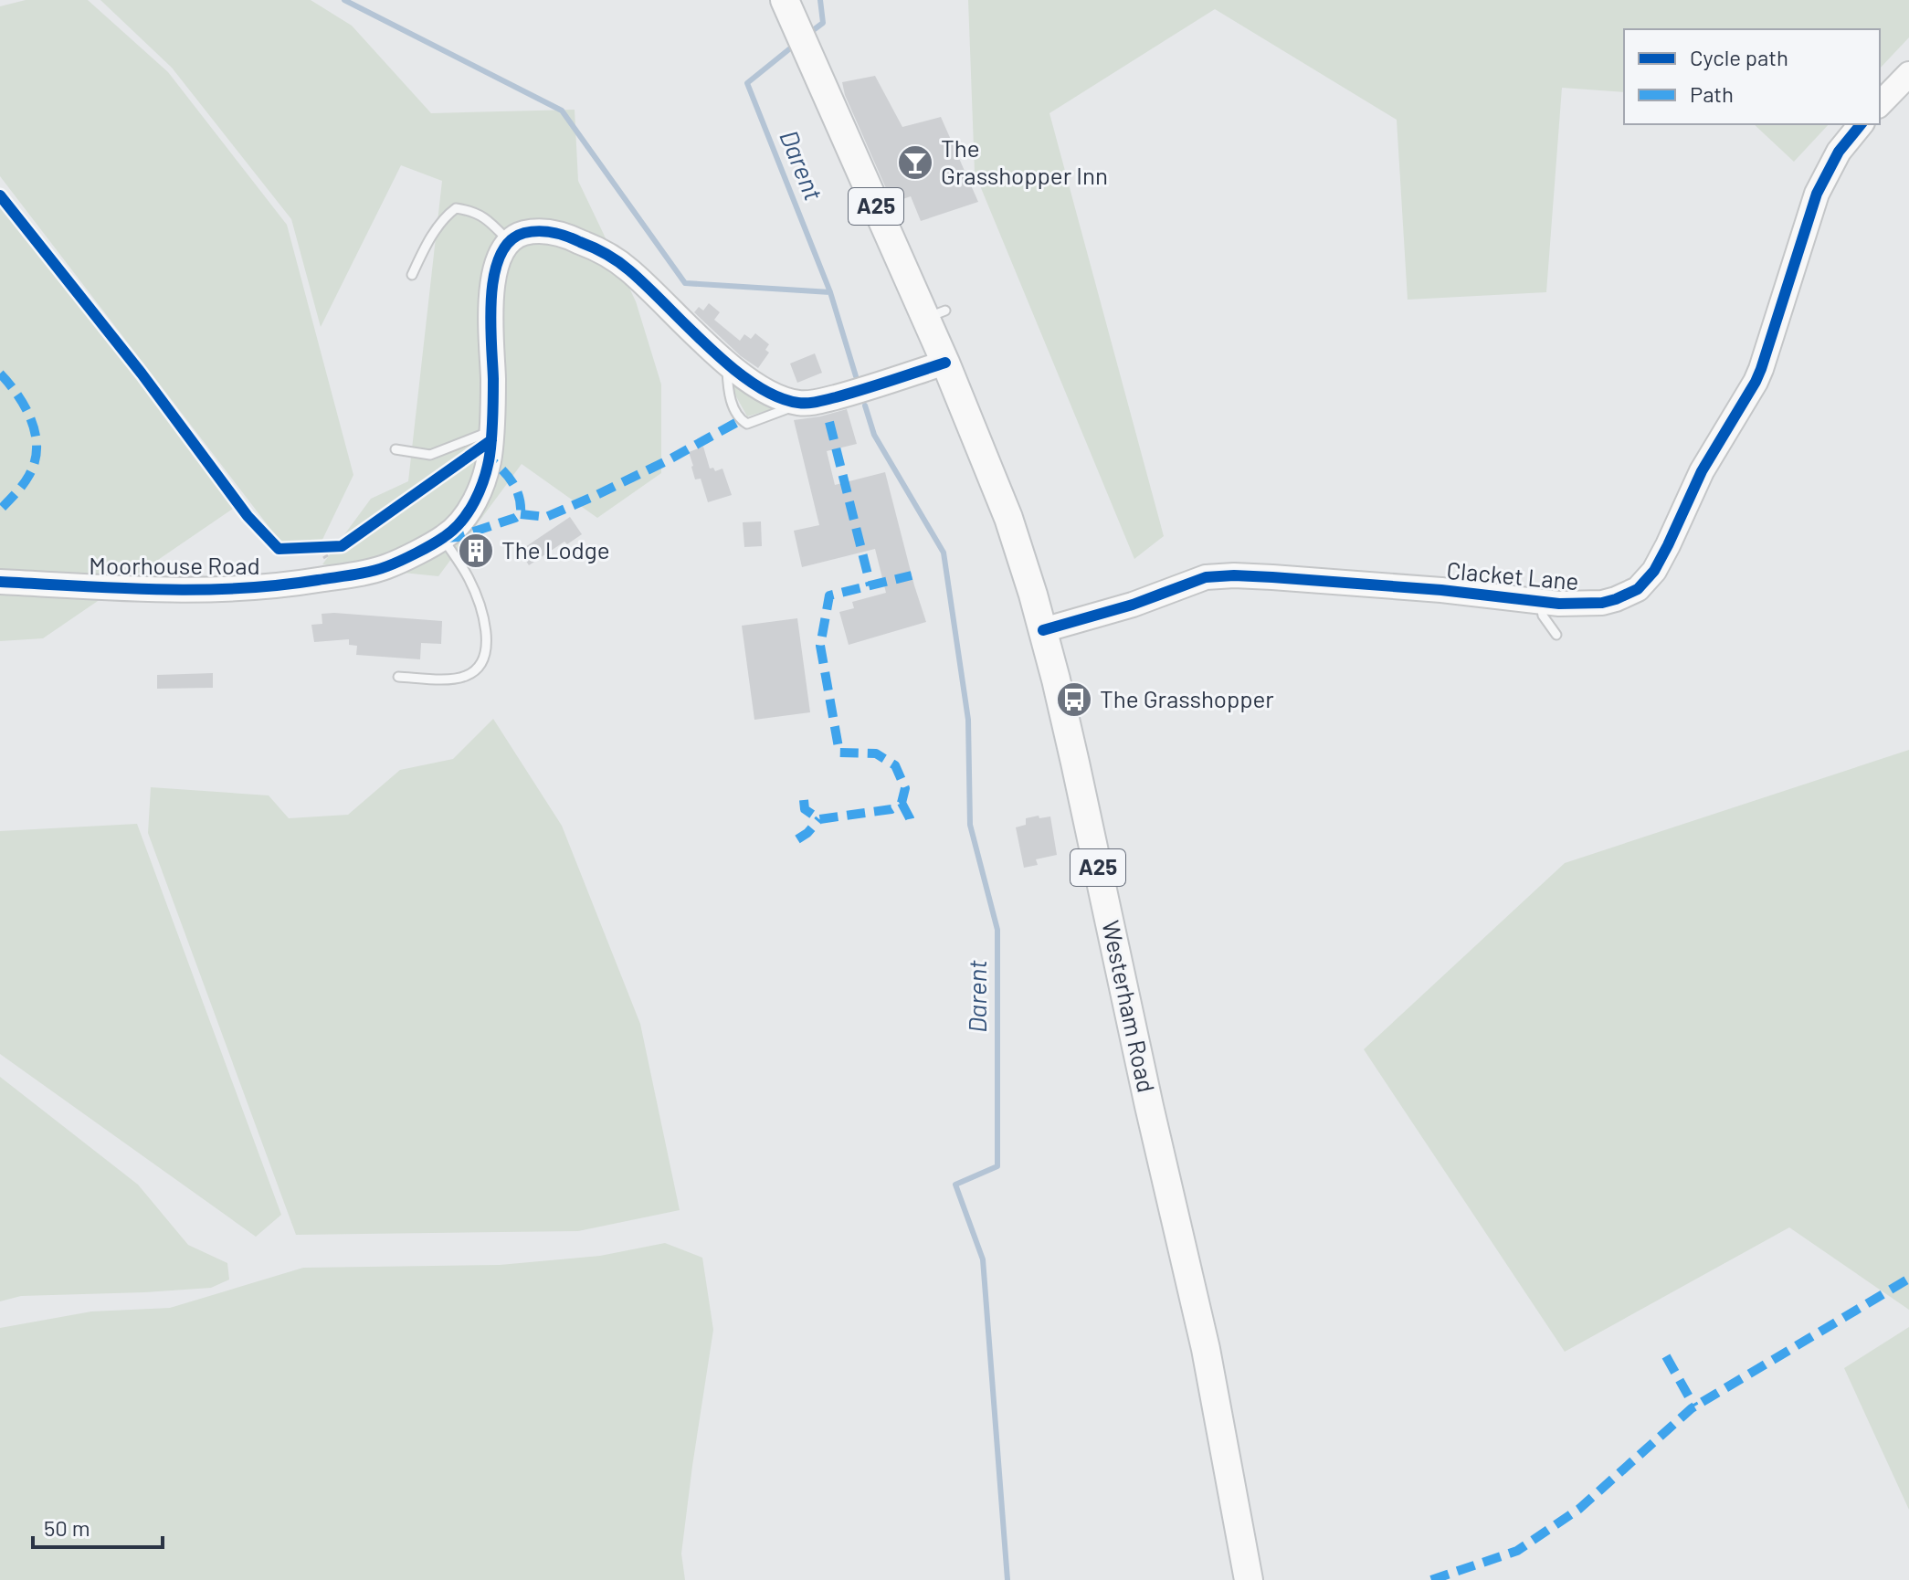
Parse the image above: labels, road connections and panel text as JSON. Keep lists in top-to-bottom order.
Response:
{
  "streets": {
    "main road": ["A25", "Westerham Road"],
    "street": ["Moorhouse Road", "Clacket Lane"]
  },
  "crossings": [
    ["Clacket Lane", "Westerham Road"]
  ],
  "water": ["Darent"],
  "places": {
    "bar": ["The Grasshopper Inn"],
    "building": ["The Lodge"],
    "bus stop": ["The Grasshopper"]
  },
  "legend": ["Cycle path", "Path"],
  "scale_bar": "50 m"
}
